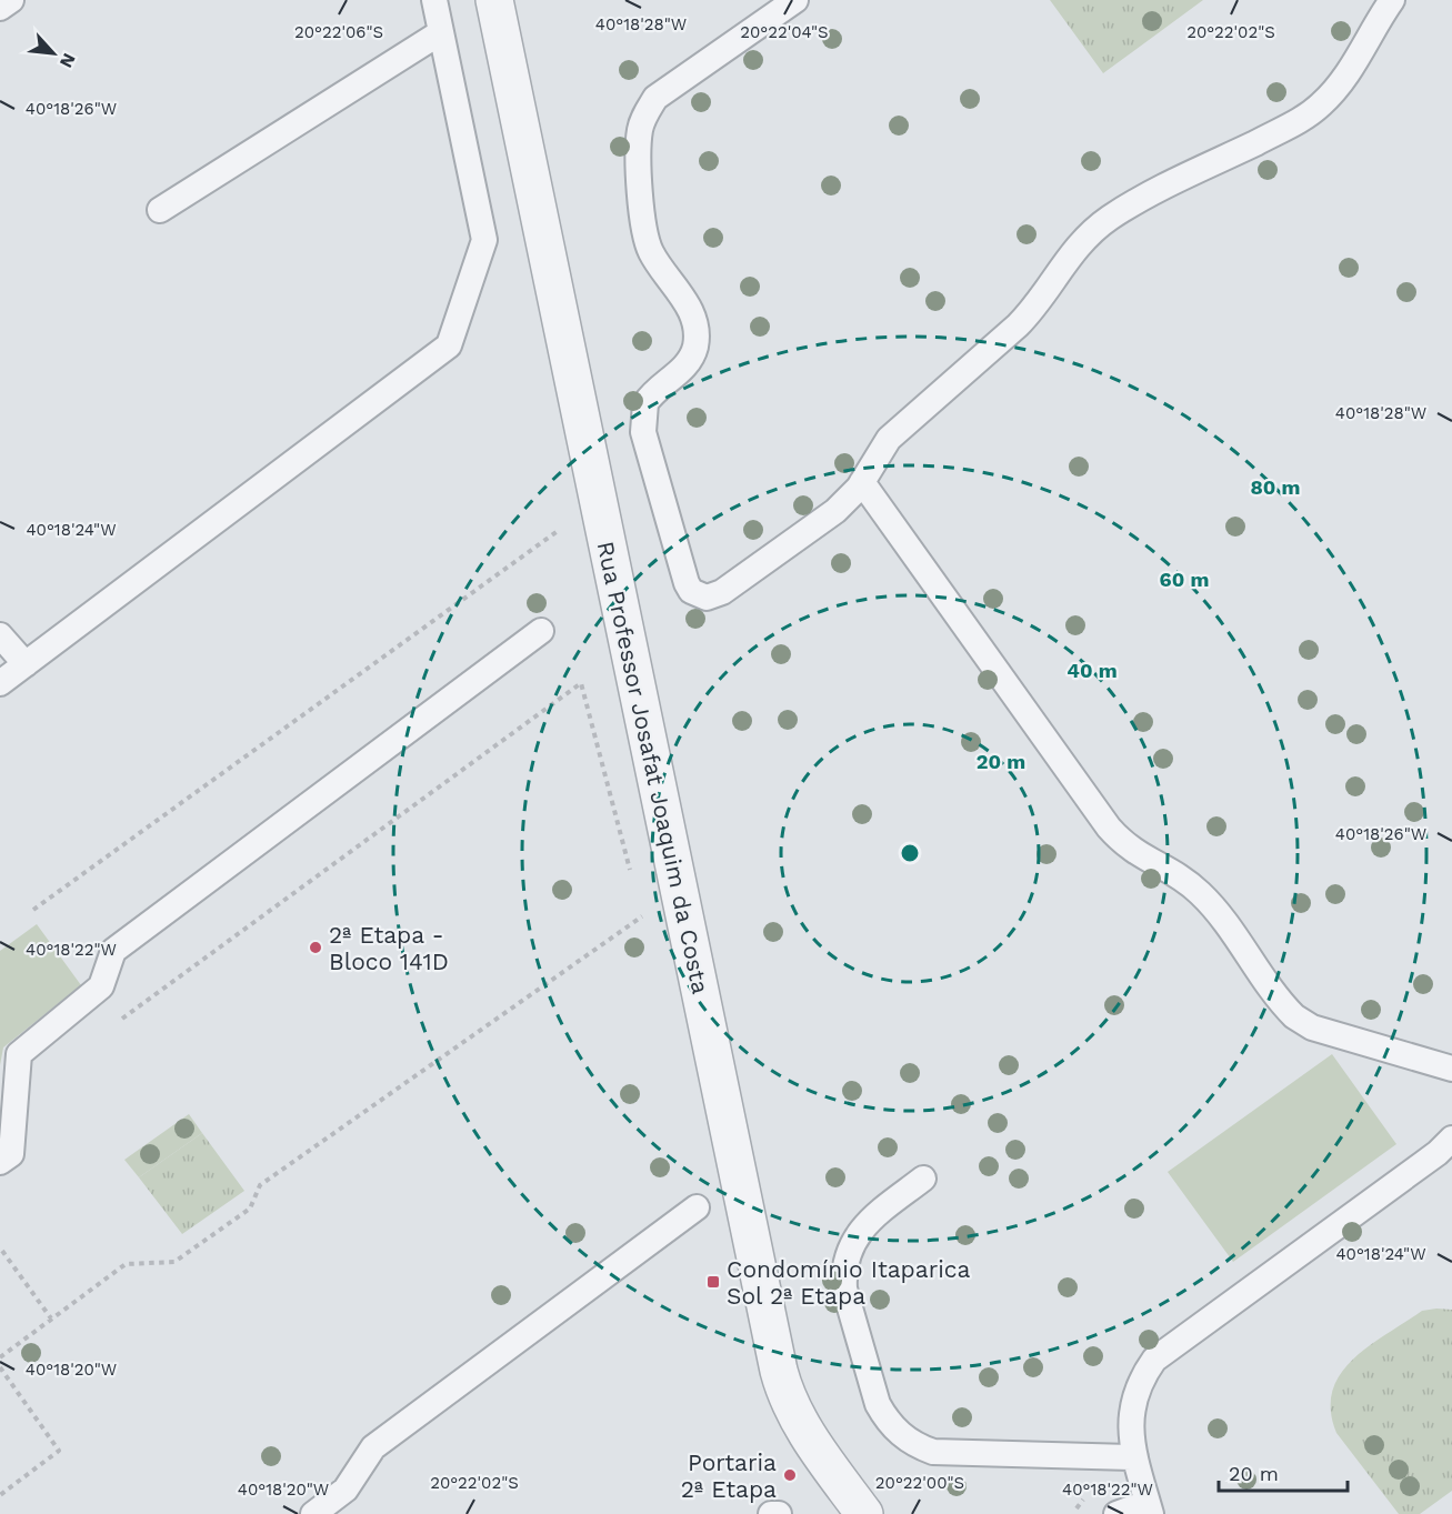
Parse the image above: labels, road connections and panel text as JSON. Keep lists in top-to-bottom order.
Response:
{
  "streets": {
    "street": ["Rua Professor Josafat Joaquim da Costa"]
  },
  "places": {
    "other": ["2ª Etapa - Bloco 141D", "Portaria 2ª Etapa"],
    "transit": ["Condomínio Itaparica Sol 2ª Etapa"]
  },
  "scale_bar": "20 m",
  "north": "bottom right",
  "coordinates": [
    "40°18'28\"W",
    "20°22'06\"S",
    "20°22'04\"S",
    "20°22'02\"S",
    "40°18'26\"W",
    "40°18'24\"W",
    "40°18'22\"W",
    "40°18'20\"W",
    "20°22'00\"S"
  ],
  "rings": [
    "80 m",
    "60 m",
    "40 m",
    "20 m"
  ]
}
